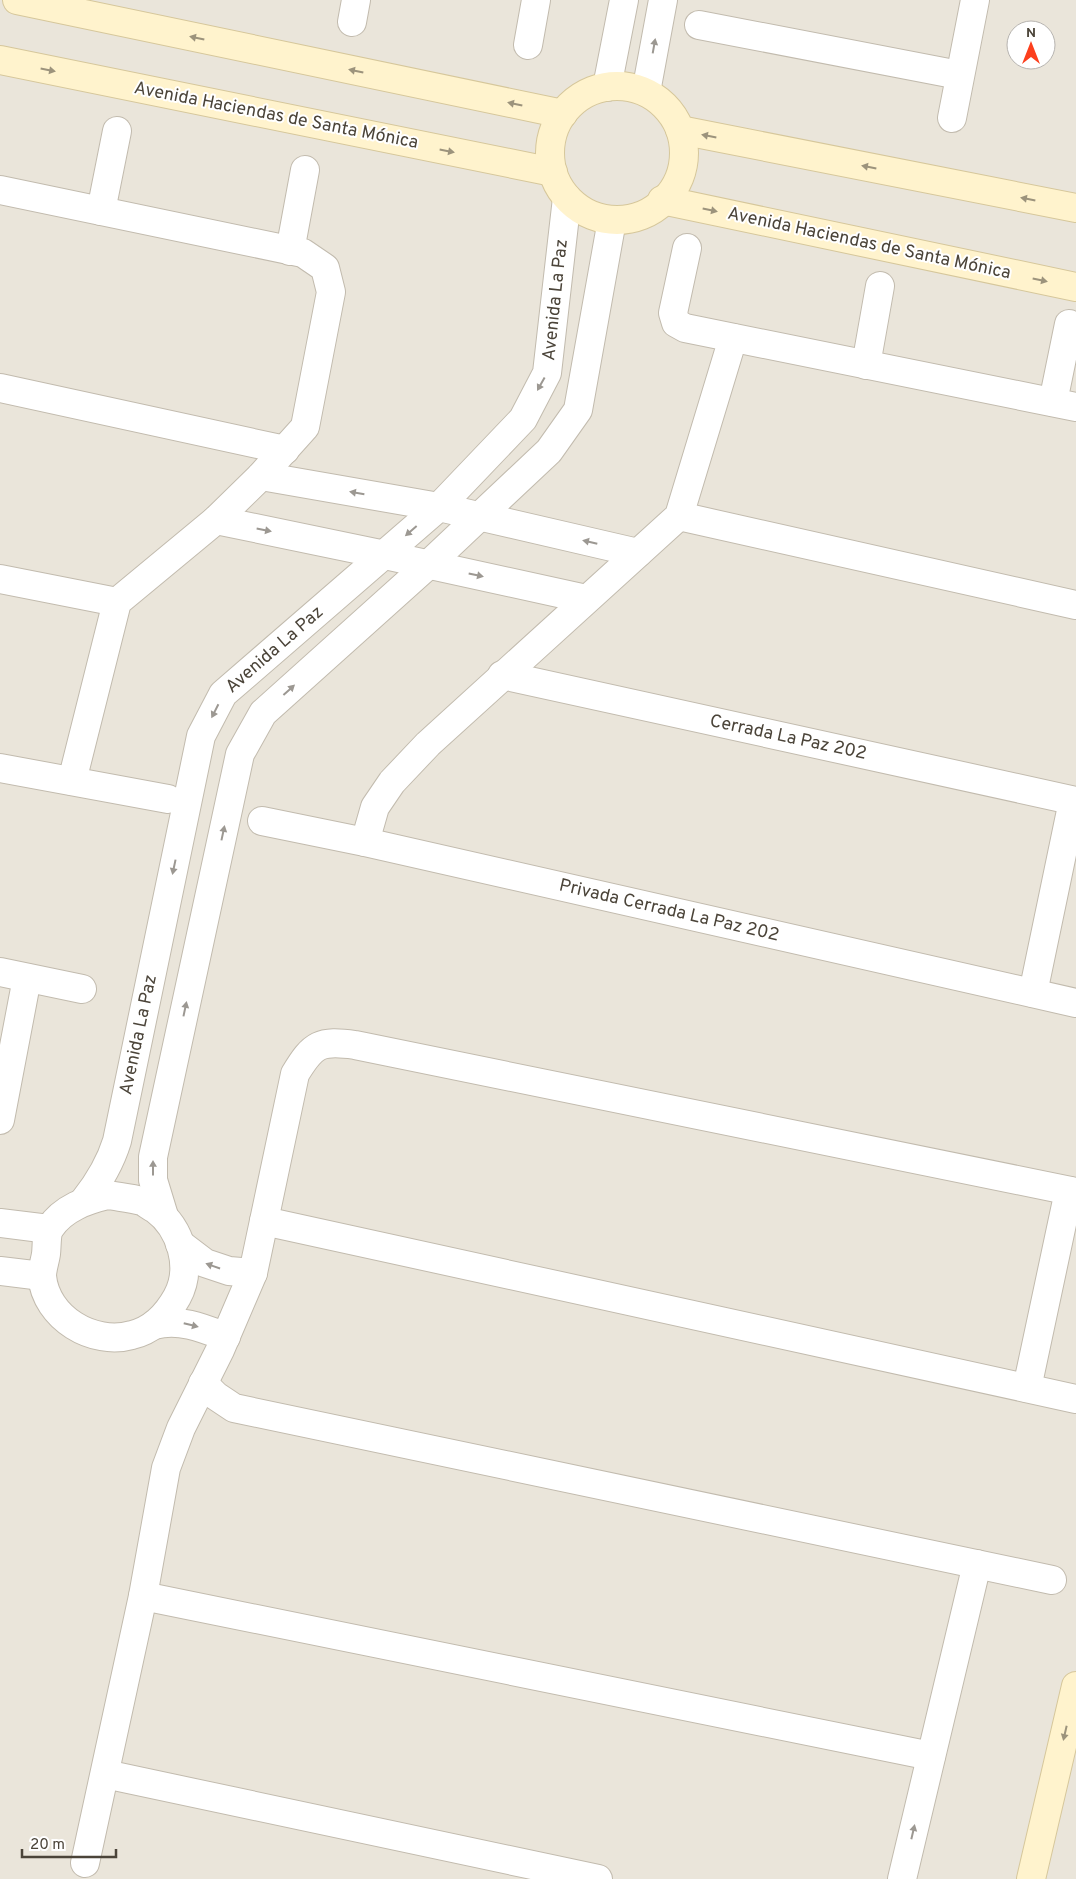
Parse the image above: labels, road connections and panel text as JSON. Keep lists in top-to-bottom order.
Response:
{
  "streets": {
    "street": [
      "Avenida Haciendas de Santa Mónica",
      "Avenida La Paz",
      "Cerrada La Paz 202",
      "Privada Cerrada La Paz 202"
    ]
  },
  "crossings": [
    ["Avenida Haciendas de Santa Mónica", "Avenida La Paz"],
    ["Cerrada La Paz 202", "Privada Cerrada La Paz 202"]
  ],
  "scale_bar": "20 m",
  "north": "top"
}
